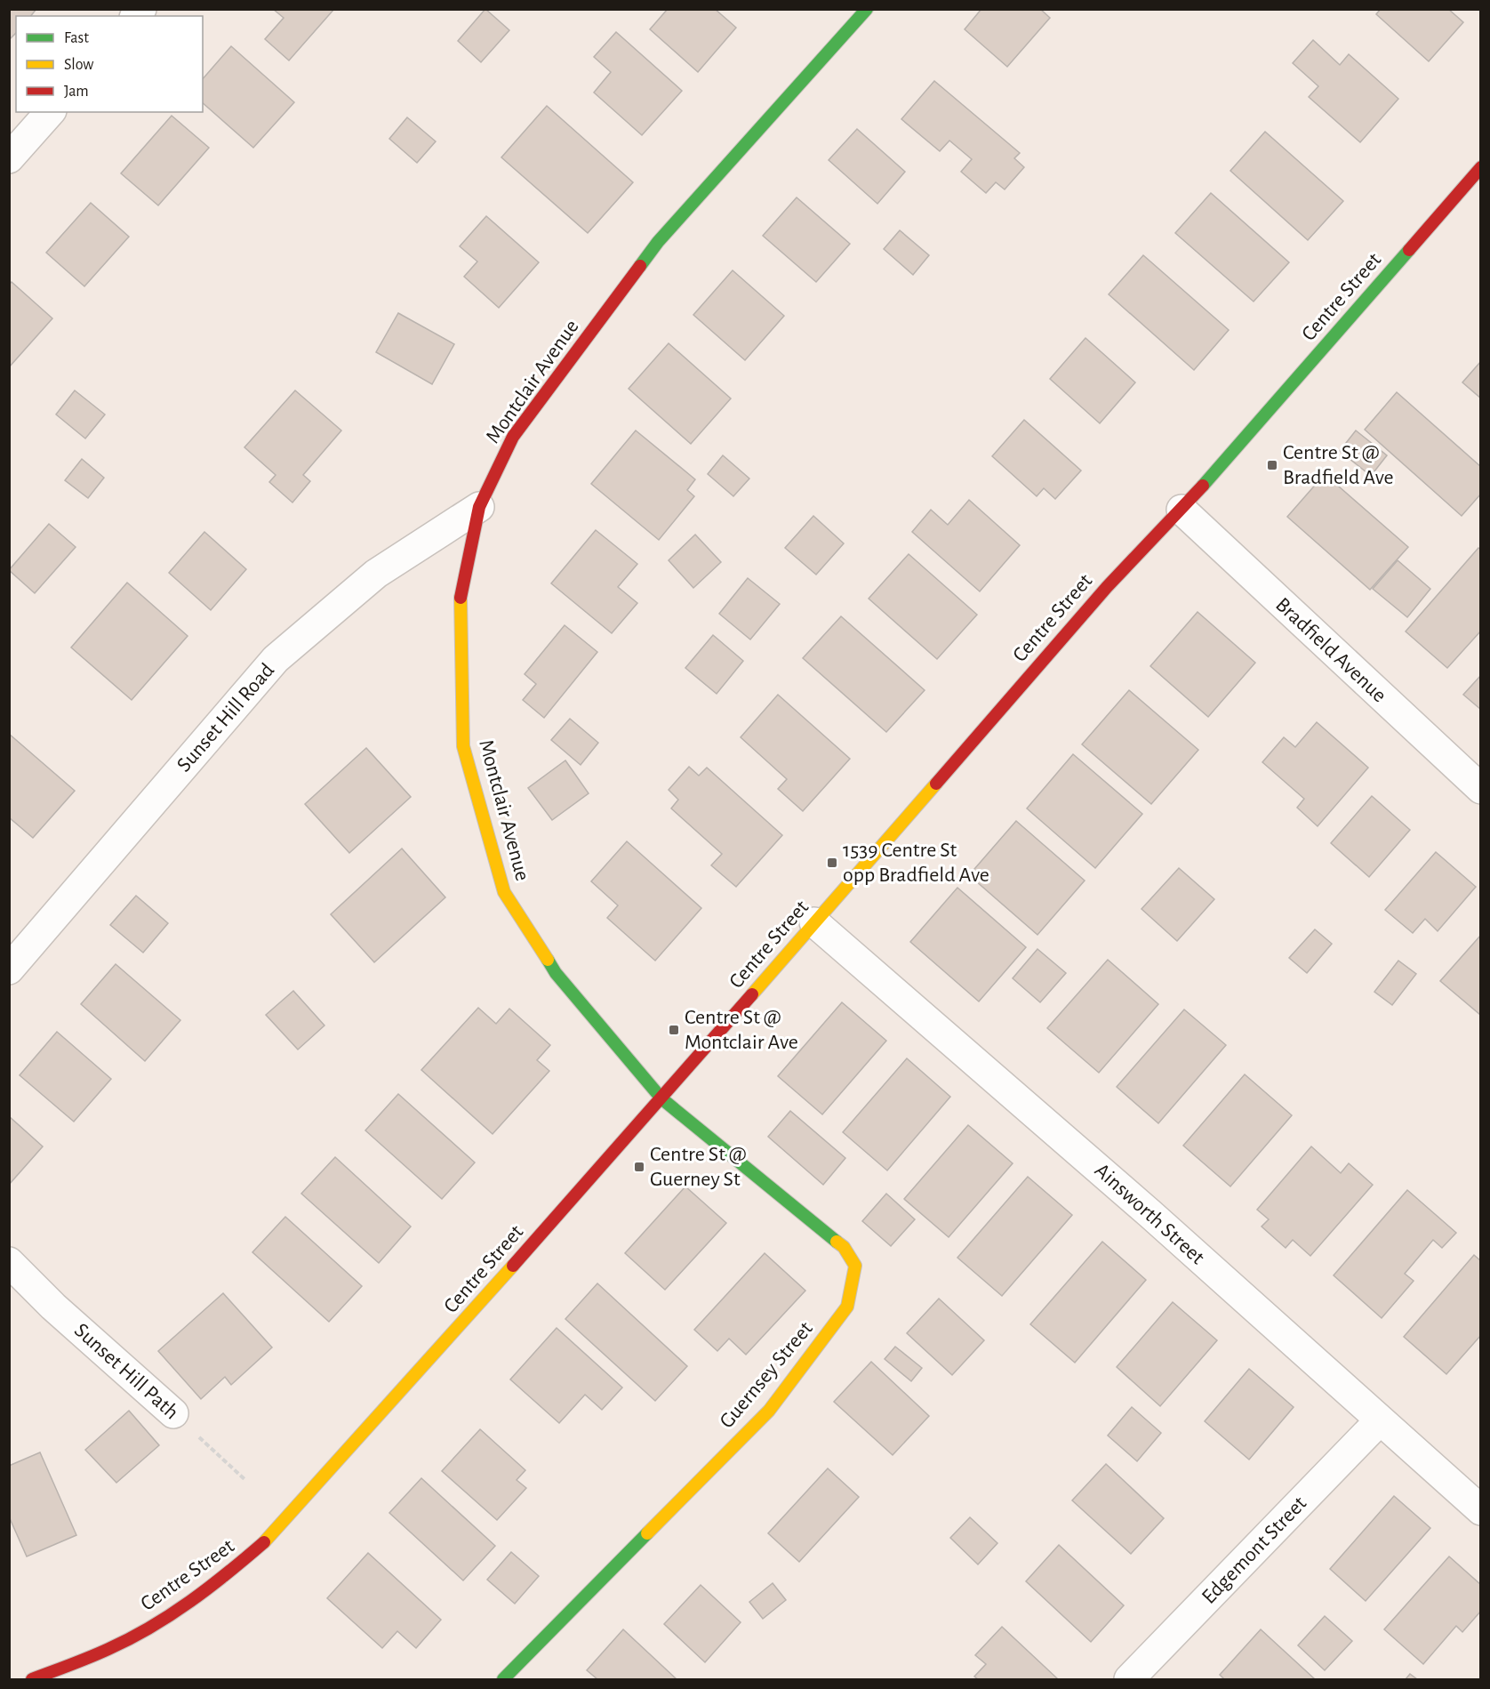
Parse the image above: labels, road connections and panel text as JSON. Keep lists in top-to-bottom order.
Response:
{
  "streets": {
    "main road": ["Centre Street", "Montclair Avenue", "Guernsey Street"],
    "street": [
      "Bradfield Avenue",
      "Sunset Hill Road",
      "Ainsworth Street",
      "Sunset Hill Path",
      "Edgemont Street"
    ]
  },
  "crossings": [
    ["Centre Street", "Montclair Avenue"],
    ["Centre Street", "Bradfield Avenue"],
    ["Centre Street", "Ainsworth Street"],
    ["Centre Street", "Guernsey Street"],
    ["Montclair Avenue", "Sunset Hill Road"],
    ["Montclair Avenue", "Guernsey Street"],
    ["Ainsworth Street", "Edgemont Street"]
  ],
  "places": {
    "transit": [
      "Centre St @ Bradfield Ave",
      "1539 Centre St opp Bradfield Ave",
      "Centre St @ Montclair Ave",
      "Centre St @ Guerney St"
    ]
  },
  "legend": ["Fast", "Slow", "Jam"]
}
